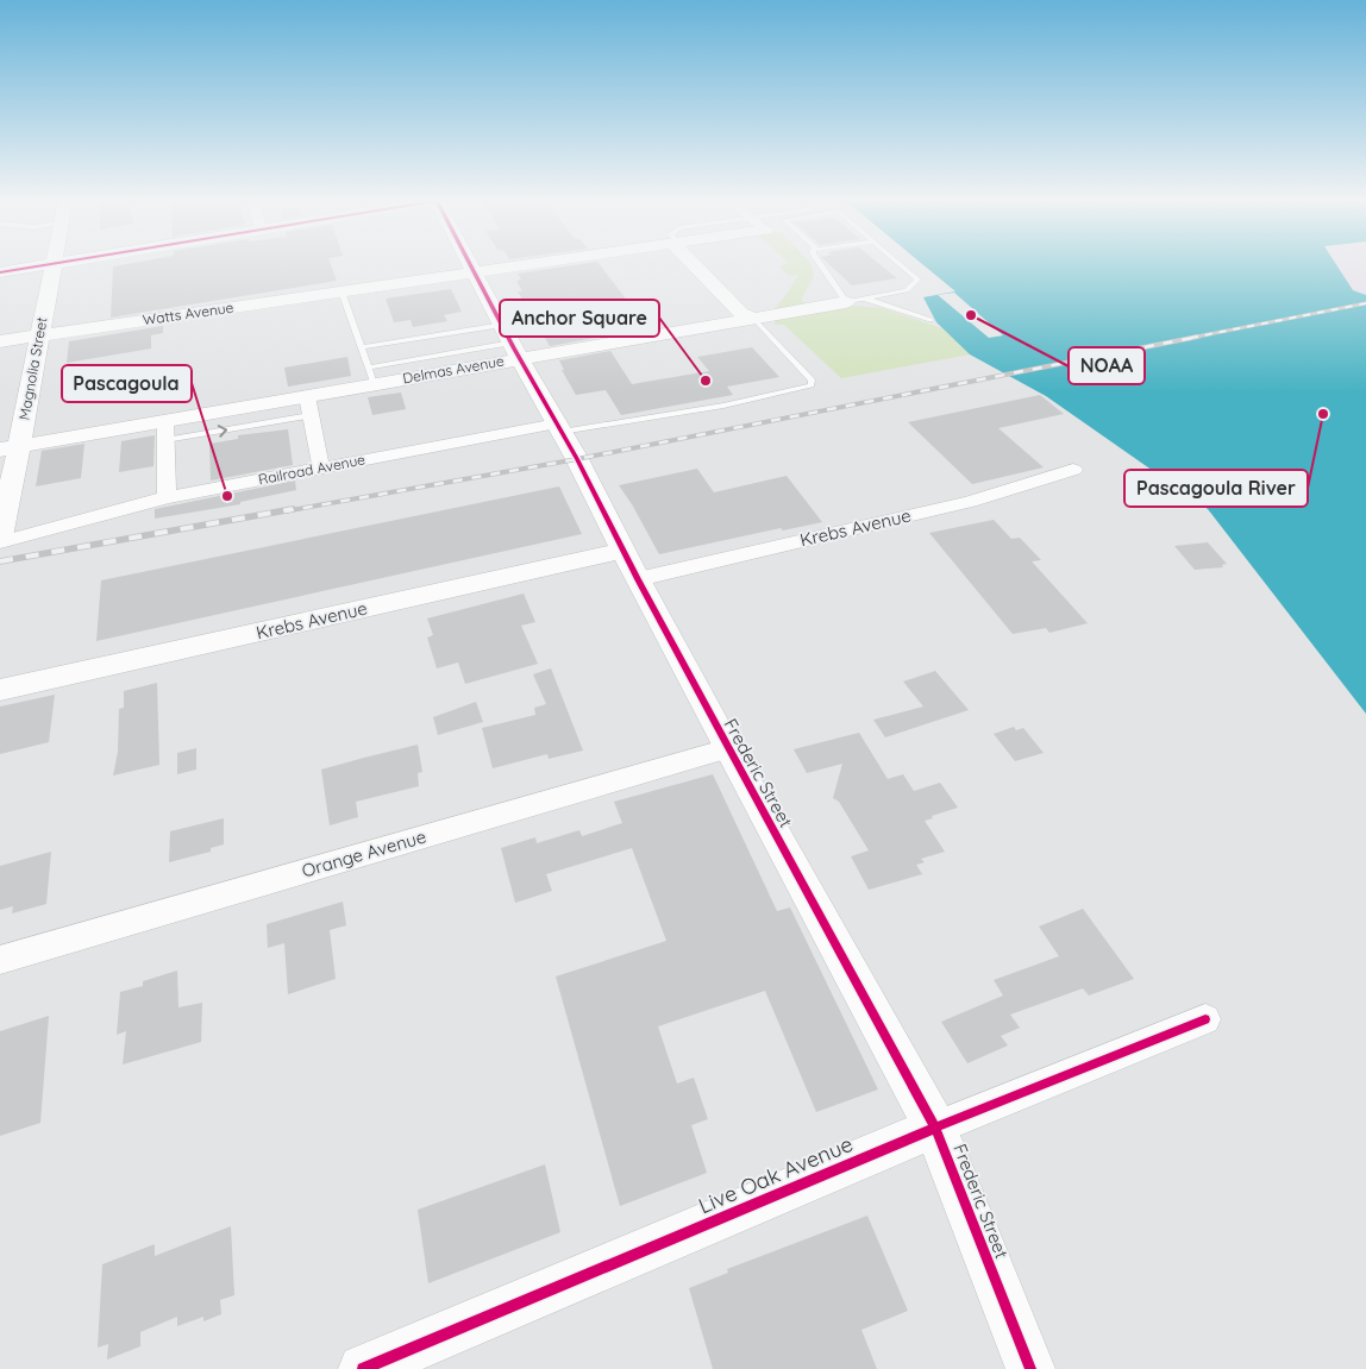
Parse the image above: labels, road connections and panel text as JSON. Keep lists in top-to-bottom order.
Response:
{
  "streets": {
    "street": [
      "Watts Avenue",
      "Magnolia Street",
      "Delmas Avenue",
      "Railroad Avenue",
      "Krebs Avenue",
      "Frederic Street",
      "Orange Avenue",
      "Live Oak Avenue"
    ]
  },
  "crossings": [
    ["Watts Avenue", "Magnolia Street"],
    ["Watts Avenue", "Frederic Street"],
    ["Magnolia Street", "Delmas Avenue"],
    ["Delmas Avenue", "Frederic Street"],
    ["Railroad Avenue", "Frederic Street"],
    ["Krebs Avenue", "Frederic Street"],
    ["Frederic Street", "Orange Avenue"],
    ["Frederic Street", "Live Oak Avenue"]
  ],
  "places": [
    "NOAA",
    "Anchor Square",
    "Pascagoula River",
    "Pascagoula"
  ]
}
